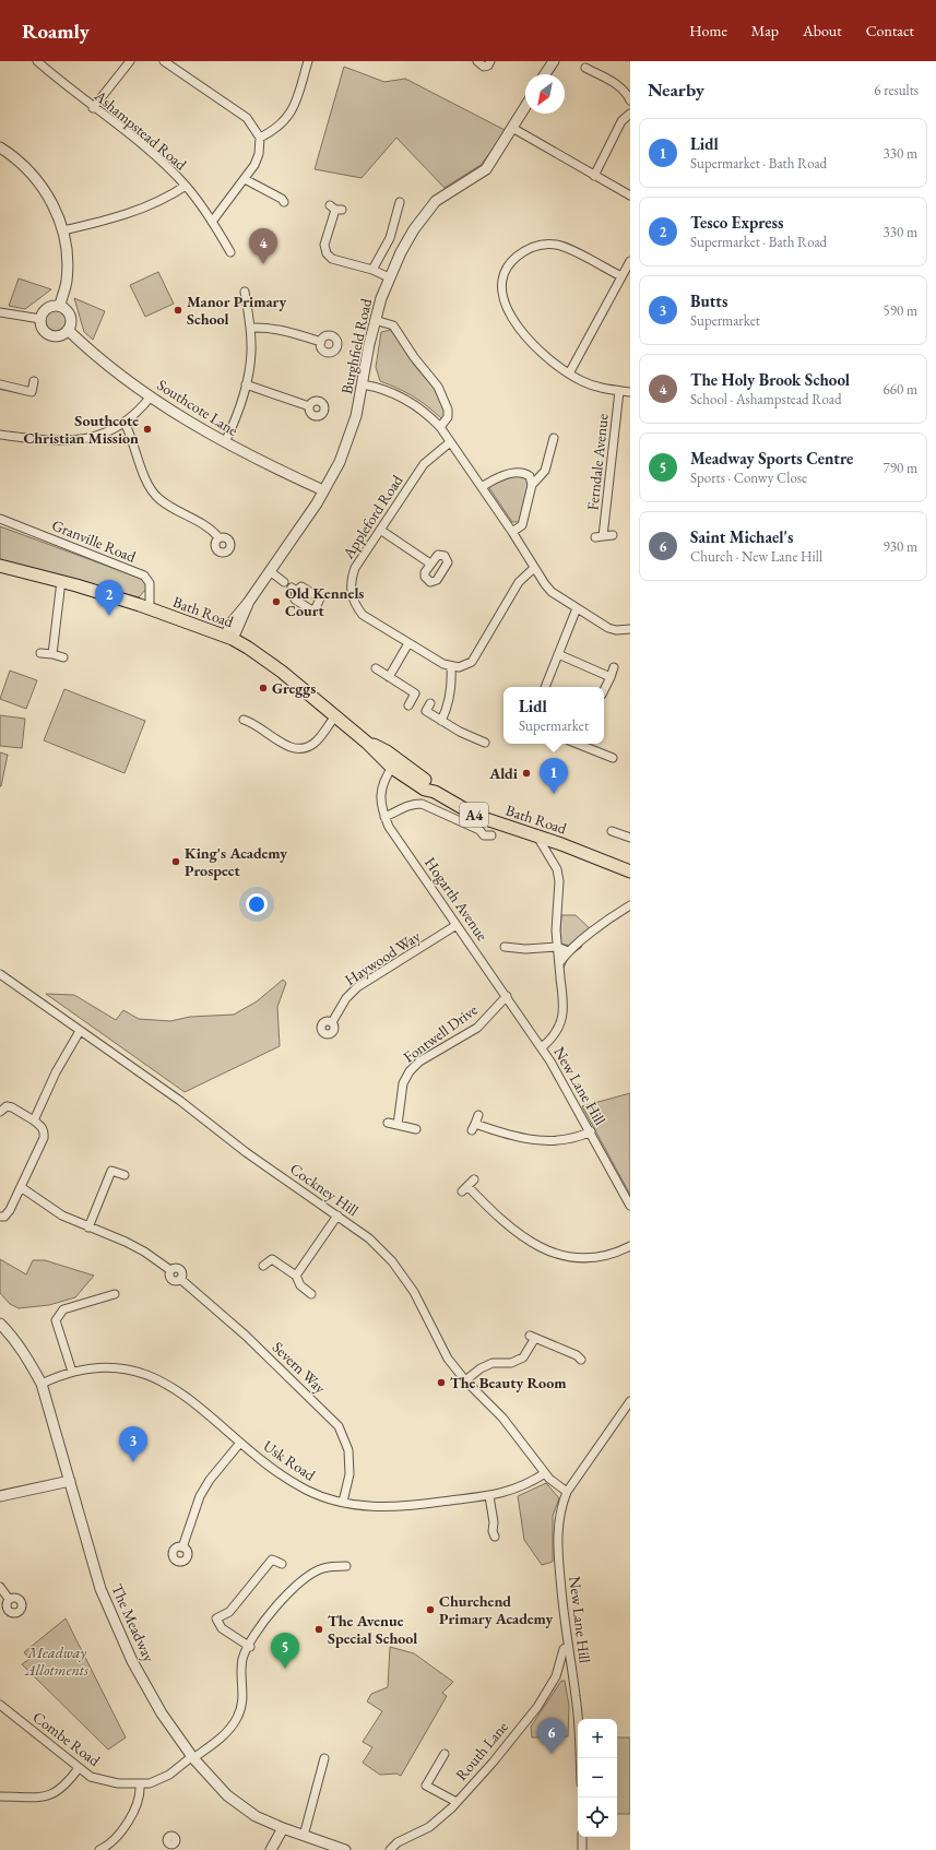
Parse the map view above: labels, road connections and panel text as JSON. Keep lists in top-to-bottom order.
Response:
{
  "streets": {
    "main road": ["Bath Road", "A4"],
    "street": [
      "Ashampstead Road",
      "Burghfield Road",
      "Southcote Lane",
      "Ferndale Avenue",
      "Appleford Road",
      "Granville Road",
      "Hogarth Avenue",
      "Haywood Way",
      "Fontwell Drive",
      "New Lane Hill",
      "Cockney Hill",
      "Severn Way",
      "Usk Road",
      "The Meadway",
      "Combe Road",
      "Routh Lane"
    ]
  },
  "crossings": [
    ["Burghfield Road", "Southcote Lane"],
    ["Burghfield Road", "Bath Road"],
    ["Granville Road", "Bath Road"],
    ["Bath Road", "Hogarth Avenue"],
    ["Bath Road", "New Lane Hill"],
    ["Hogarth Avenue", "Haywood Way"],
    ["Hogarth Avenue", "Fontwell Drive"],
    ["Hogarth Avenue", "New Lane Hill"],
    ["New Lane Hill", "Cockney Hill"],
    ["New Lane Hill", "Routh Lane"],
    ["Cockney Hill", "Usk Road"],
    ["Severn Way", "Usk Road"],
    ["Usk Road", "The Meadway"],
    ["The Meadway", "Combe Road"]
  ],
  "parks": ["Meadway Allotments"],
  "places": [
    "Manor Primary School",
    "Southcote Christian Mission",
    "Old Kennels Court",
    "Greggs",
    "Aldi",
    "King's Academy Prospect",
    "The Beauty Room",
    "Churchend Primary Academy",
    "The Avenue Special School"
  ],
  "north": "bottom left",
  "page": {
    "header": "Roamly",
    "nav": [
      "Home",
      "Map",
      "About",
      "Contact"
    ],
    "heading": ["Nearby", "6 results"],
    "list": [
      {
        "mark": "1",
        "name": "Lidl",
        "note": "Supermarket · Bath Road",
        "value": "330 m"
      },
      {
        "mark": "2",
        "name": "Tesco Express",
        "note": "Supermarket · Bath Road",
        "value": "330 m"
      },
      {
        "mark": "3",
        "name": "Butts",
        "note": "Supermarket",
        "value": "590 m"
      },
      {
        "mark": "4",
        "name": "The Holy Brook School",
        "note": "School · Ashampstead Road",
        "value": "660 m"
      },
      {
        "mark": "5",
        "name": "Meadway Sports Centre",
        "note": "Sports · Conwy Close",
        "value": "790 m"
      },
      {
        "mark": "6",
        "name": "Saint Michael's",
        "note": "Church · New Lane Hill",
        "value": "930 m"
      }
    ],
    "pins": [
      "4",
      "2",
      "1",
      "3",
      "5",
      "6"
    ],
    "popup": ["Lidl", "Supermarket"],
    "map_buttons": ["+", "−"]
  }
}
